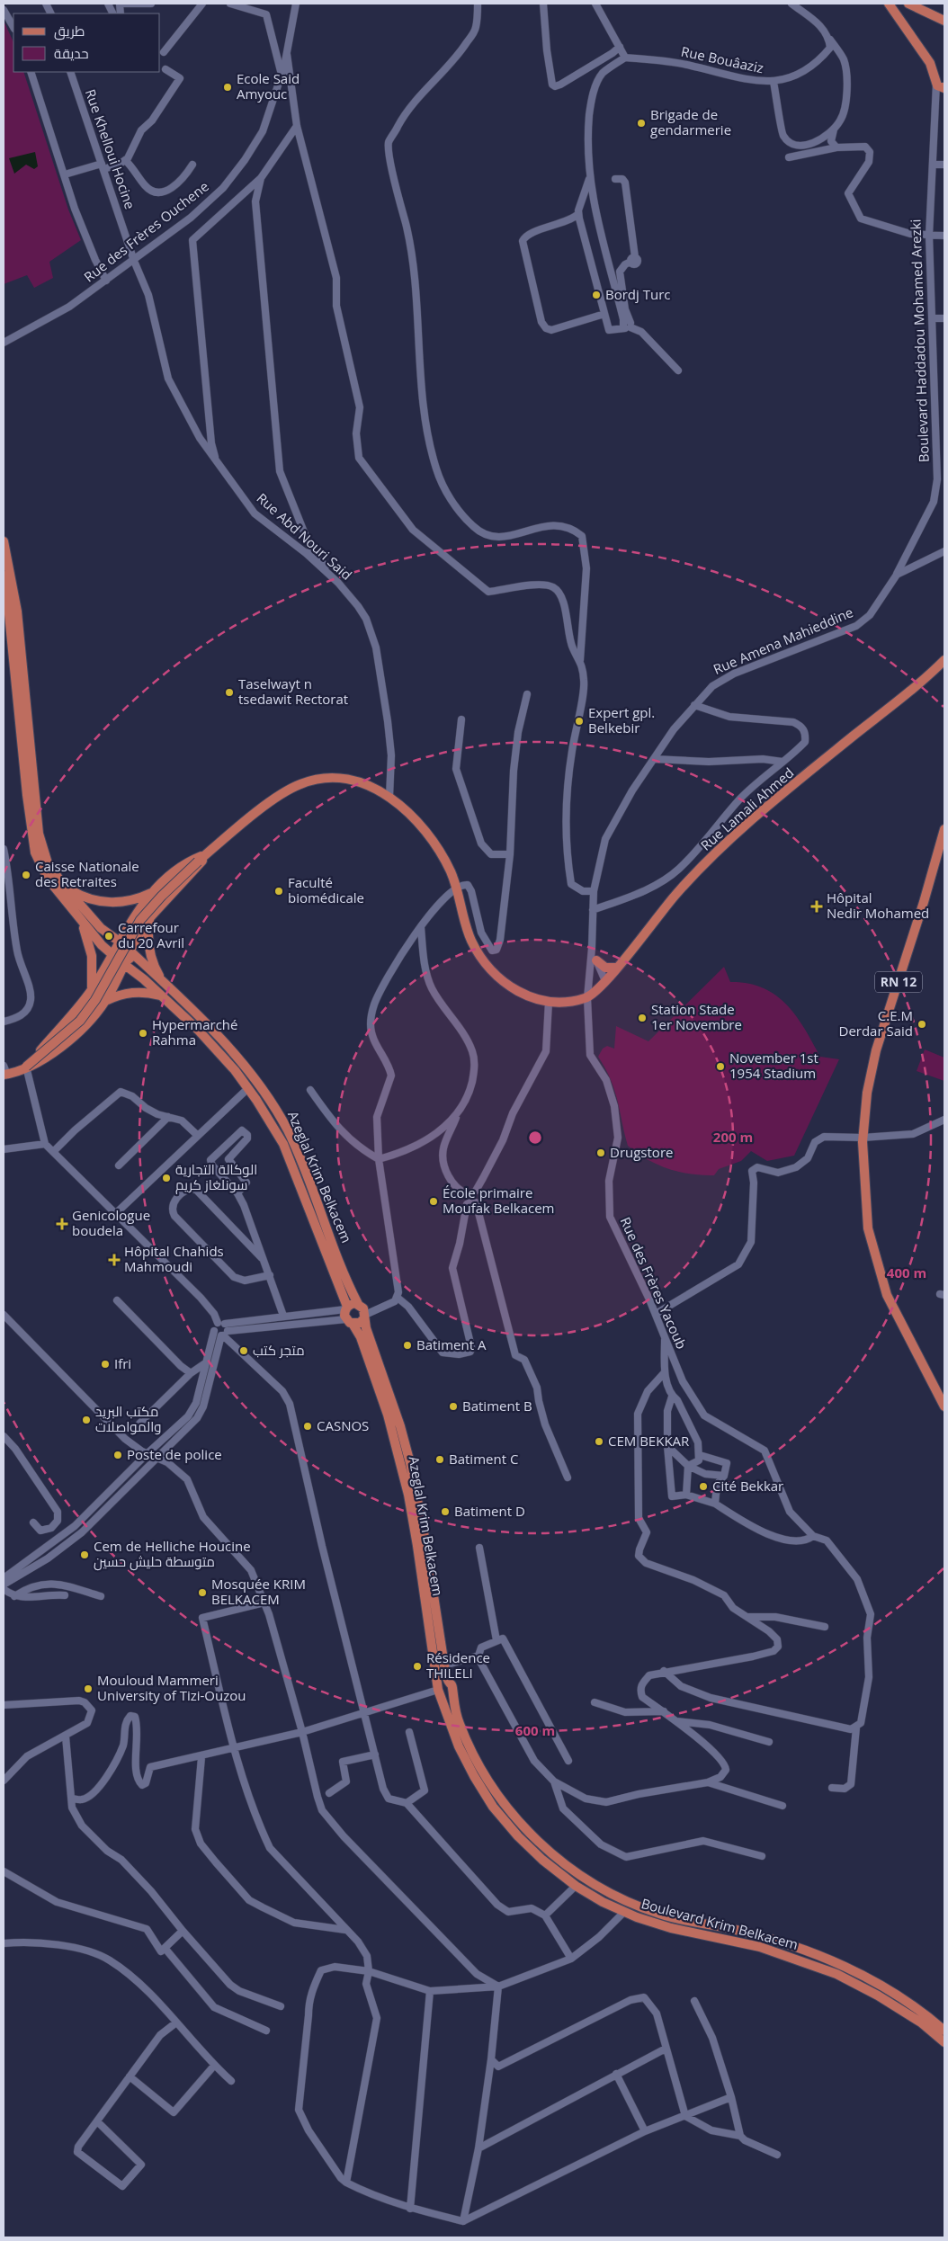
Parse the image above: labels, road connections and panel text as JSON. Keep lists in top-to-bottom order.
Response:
{
  "streets": {
    "main road": [
      "Boulevard Haddadou Mohamed Arezki",
      "Rue Lamali Ahmed",
      "RN 12",
      "Azeglal Krim Belkacem",
      "Boulevard Krim Belkacem"
    ],
    "street": [
      "Rue Bouâaziz",
      "Rue Khelloui Hocine",
      "Rue des Frères Ouchene",
      "Rue Abd Nouri Said",
      "Rue Amena Mahieddine",
      "Rue des Frères Yacoub"
    ]
  },
  "crossings": [
    ["Rue Khelloui Hocine", "Rue des Frères Ouchene"],
    ["Rue Khelloui Hocine", "Rue Abd Nouri Said"],
    ["Rue des Frères Ouchene", "Rue Abd Nouri Said"],
    ["Boulevard Haddadou Mohamed Arezki", "Rue Amena Mahieddine"],
    ["Rue Amena Mahieddine", "Rue Lamali Ahmed"],
    ["Rue Amena Mahieddine", "Rue des Frères Yacoub"],
    ["Rue Lamali Ahmed", "Rue des Frères Yacoub"],
    ["Azeglal Krim Belkacem", "Boulevard Krim Belkacem"]
  ],
  "places": {
    "other": [
      "Ecole Said Amyouc",
      "Brigade de gendarmerie",
      "Bordj Turc",
      "Taselwayt n tsedawit Rectorat",
      "Expert gpl. Belkebir",
      "Caisse Nationale des Retraites",
      "Faculté biomédicale",
      "Carrefour du 20 Avril",
      "Station Stade 1er Novembre",
      "C.E.M Derdar Said",
      "Hypermarché Rahma",
      "November 1st 1954 Stadium",
      "Drugstore",
      "الوكالة التجارية سونلغاز كريم",
      "École primaire Moufak Belkacem",
      "Batiment A",
      "متجر كتب",
      "Ifri",
      "Batiment B",
      "مكتب البريد والمواصلات",
      "CASNOS",
      "CEM BEKKAR",
      "Poste de police",
      "Batiment C",
      "Cité Bekkar",
      "Batiment D",
      "Cem de Helliche Houcine متوسطة حليش حسين",
      "Mosquée KRIM BELKACEM",
      "Résidence THILELI",
      "Mouloud Mammeri University of Tizi-Ouzou"
    ],
    "health": ["Hôpital Nedir Mohamed", "Genicologue boudela", "Hôpital Chahids Mahmoudi"]
  },
  "legend": ["طريق", "حديقة"],
  "rings": ["200 m", "400 m", "600 m"]
}
